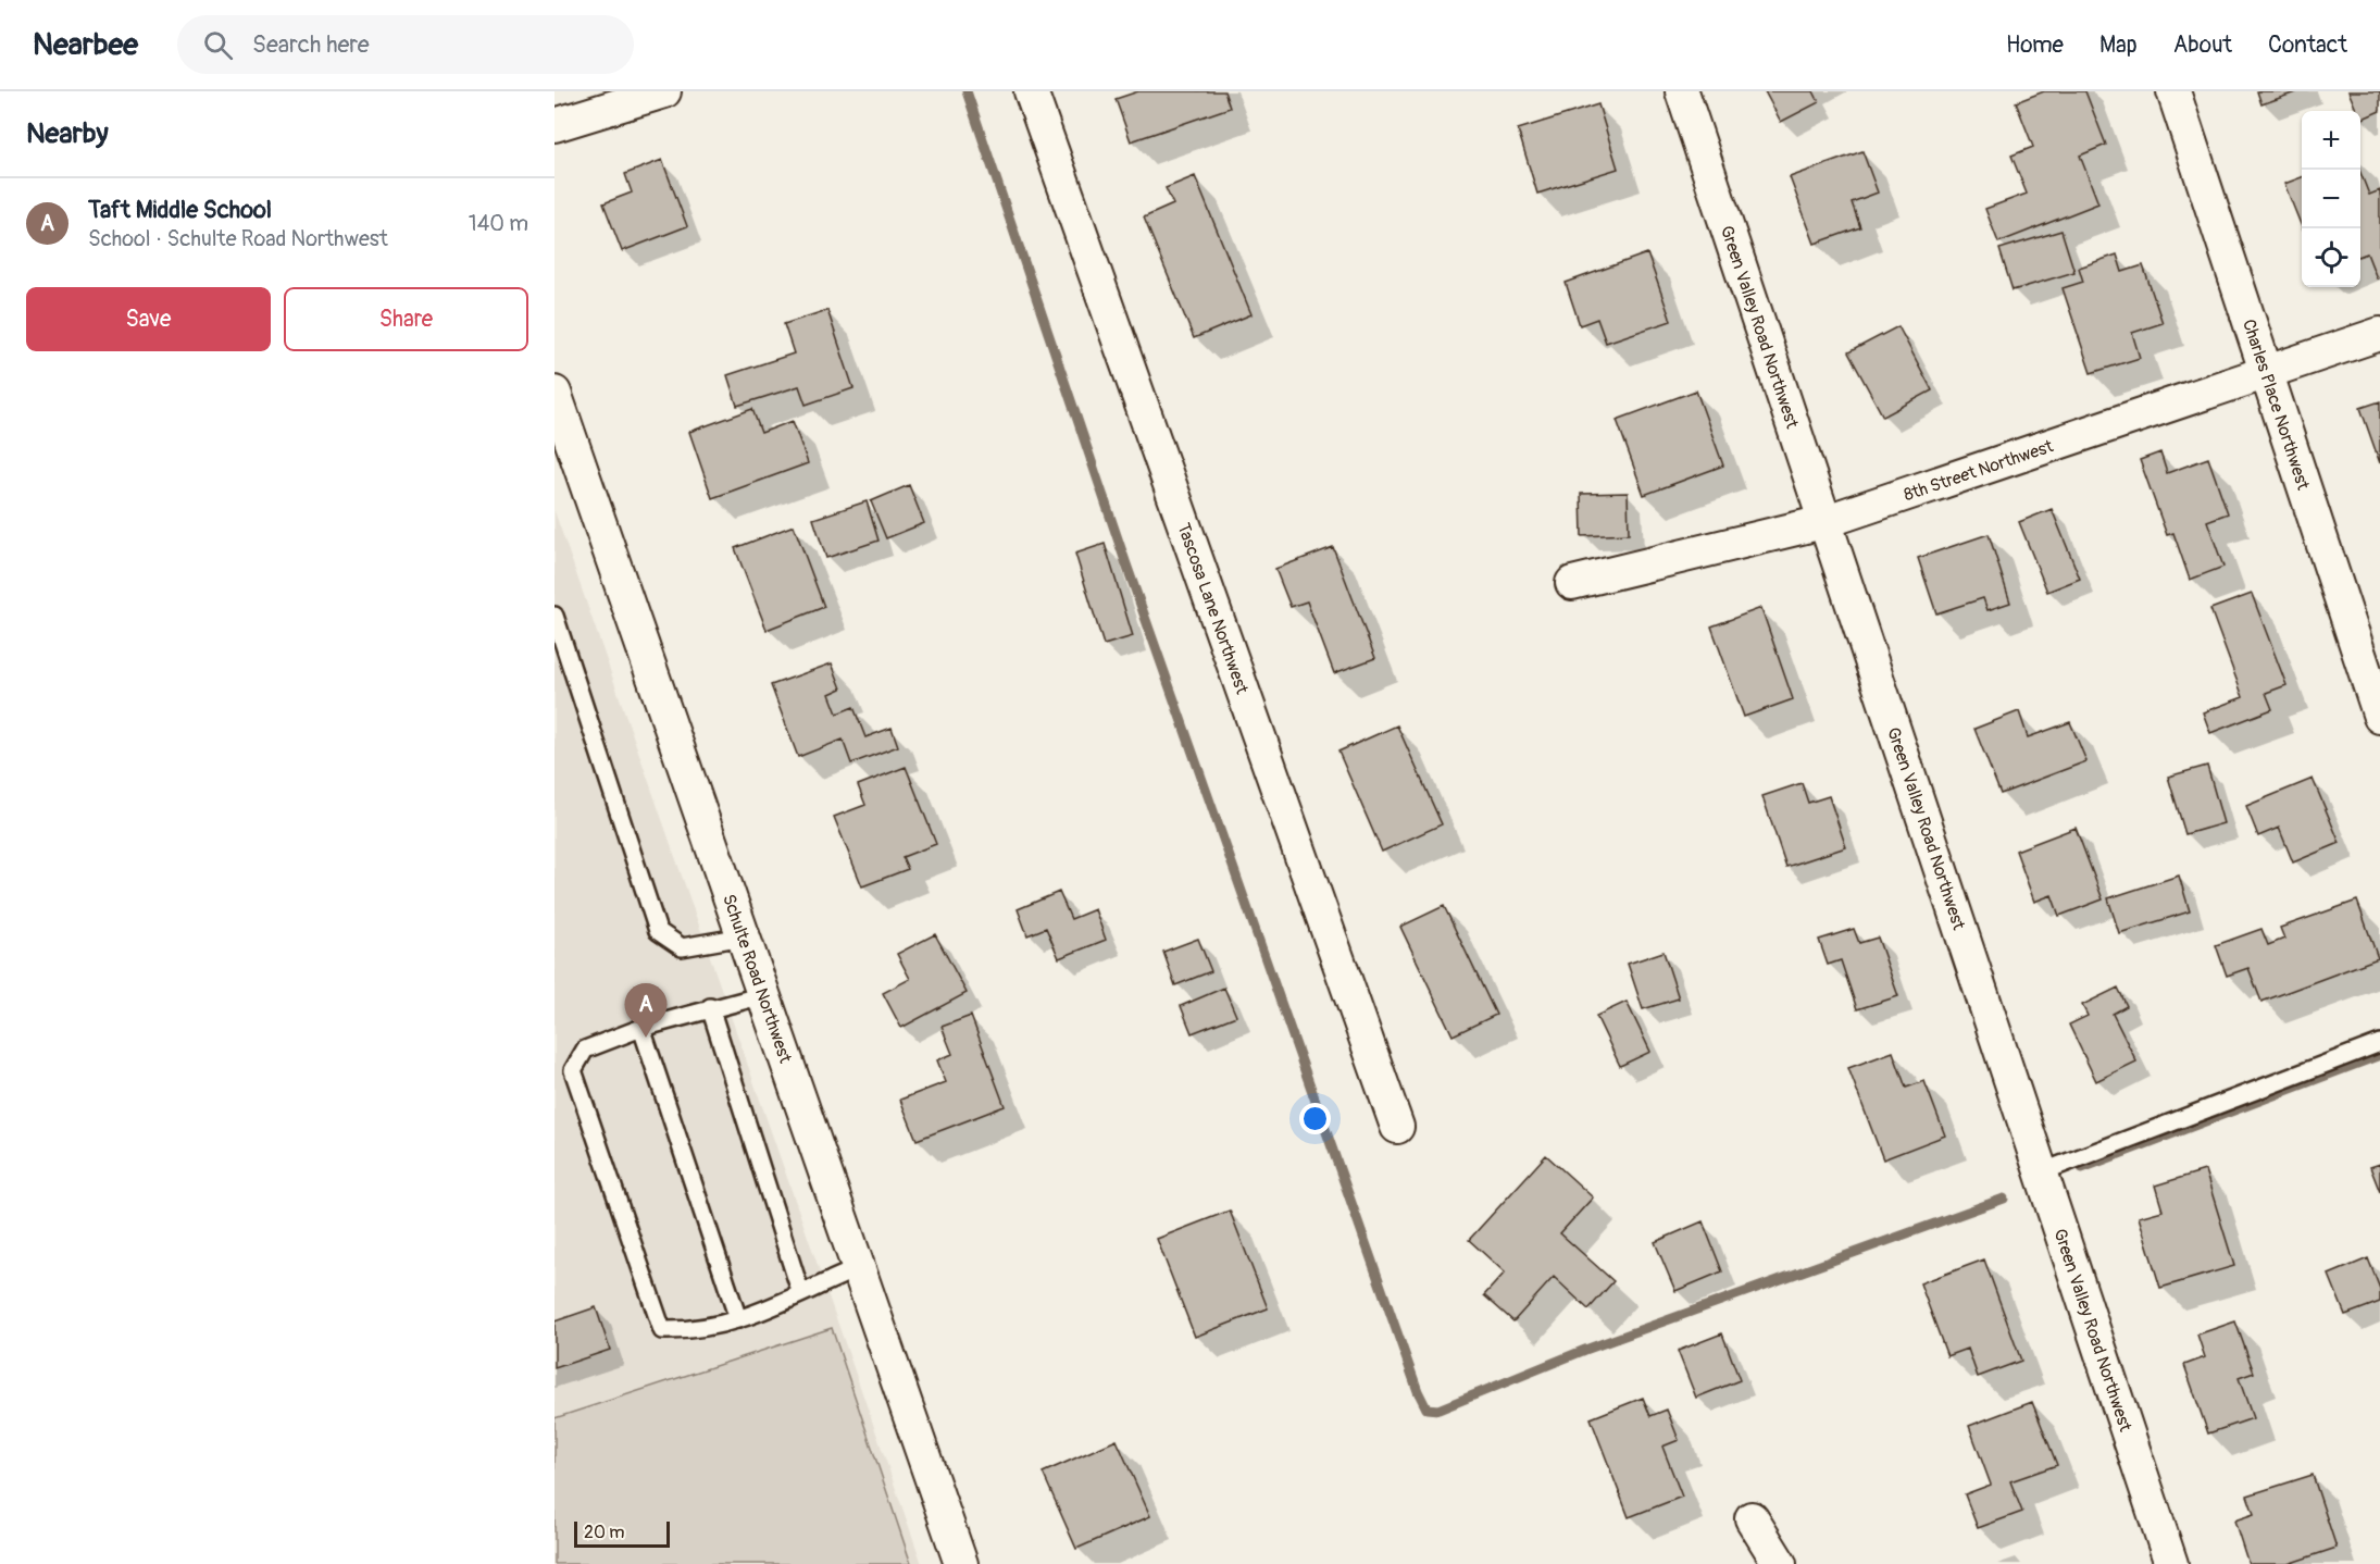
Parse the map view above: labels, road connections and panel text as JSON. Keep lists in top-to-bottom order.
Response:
{
  "streets": {
    "street": [
      "Green Valley Road Northwest",
      "Charles Place Northwest",
      "8th Street Northwest",
      "Tascosa Lane Northwest",
      "Schulte Road Northwest"
    ]
  },
  "crossings": [
    ["Green Valley Road Northwest", "8th Street Northwest"],
    ["Charles Place Northwest", "8th Street Northwest"]
  ],
  "scale_bar": "20 m",
  "page": {
    "header": "Nearbee",
    "search": "Search here",
    "nav": [
      "Home",
      "Map",
      "About",
      "Contact"
    ],
    "heading": "Nearby",
    "map_buttons": ["+", "−"],
    "list": [
      {
        "mark": "A",
        "name": "Taft Middle School",
        "note": "School · Schulte Road Northwest",
        "value": "140 m"
      }
    ],
    "buttons": ["Save", "Share"],
    "pins": "A",
    "scale": "20 m"
  }
}
